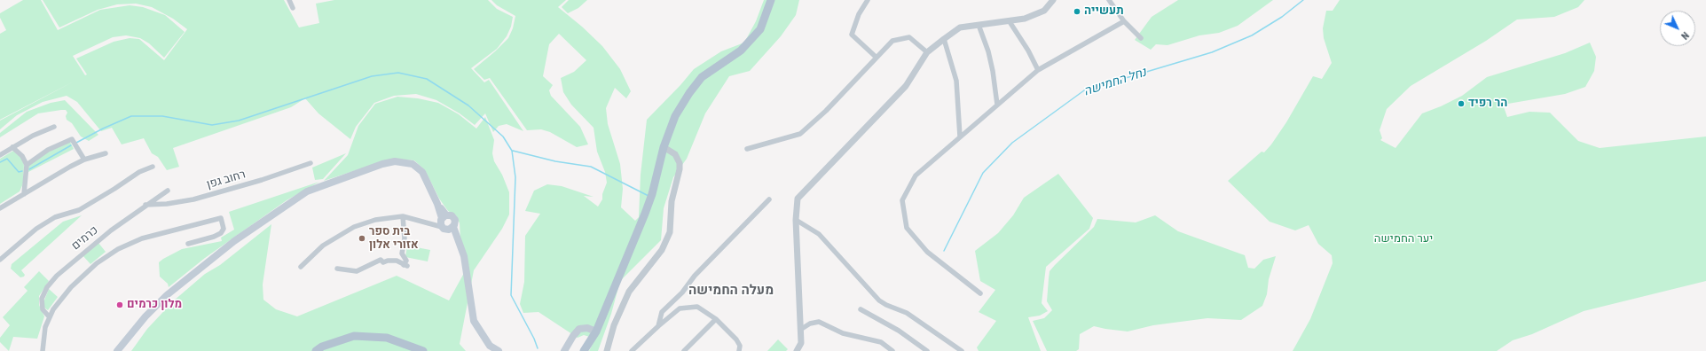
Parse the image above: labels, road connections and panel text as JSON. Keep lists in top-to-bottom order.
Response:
{
  "streets": {
    "street": ["רחוב גפן", "כרמים"]
  },
  "crossings": [
    ["רחוב גפן", "כרמים"]
  ],
  "districts": ["מעלה החמישה"],
  "water": ["נחל החמישה"],
  "parks": ["יער החמישה"],
  "places": [
    "תעשייה",
    "הר רפיד",
    "בית ספר אזורי אלון",
    "מלון כרמים"
  ],
  "north": "bottom right"
}
